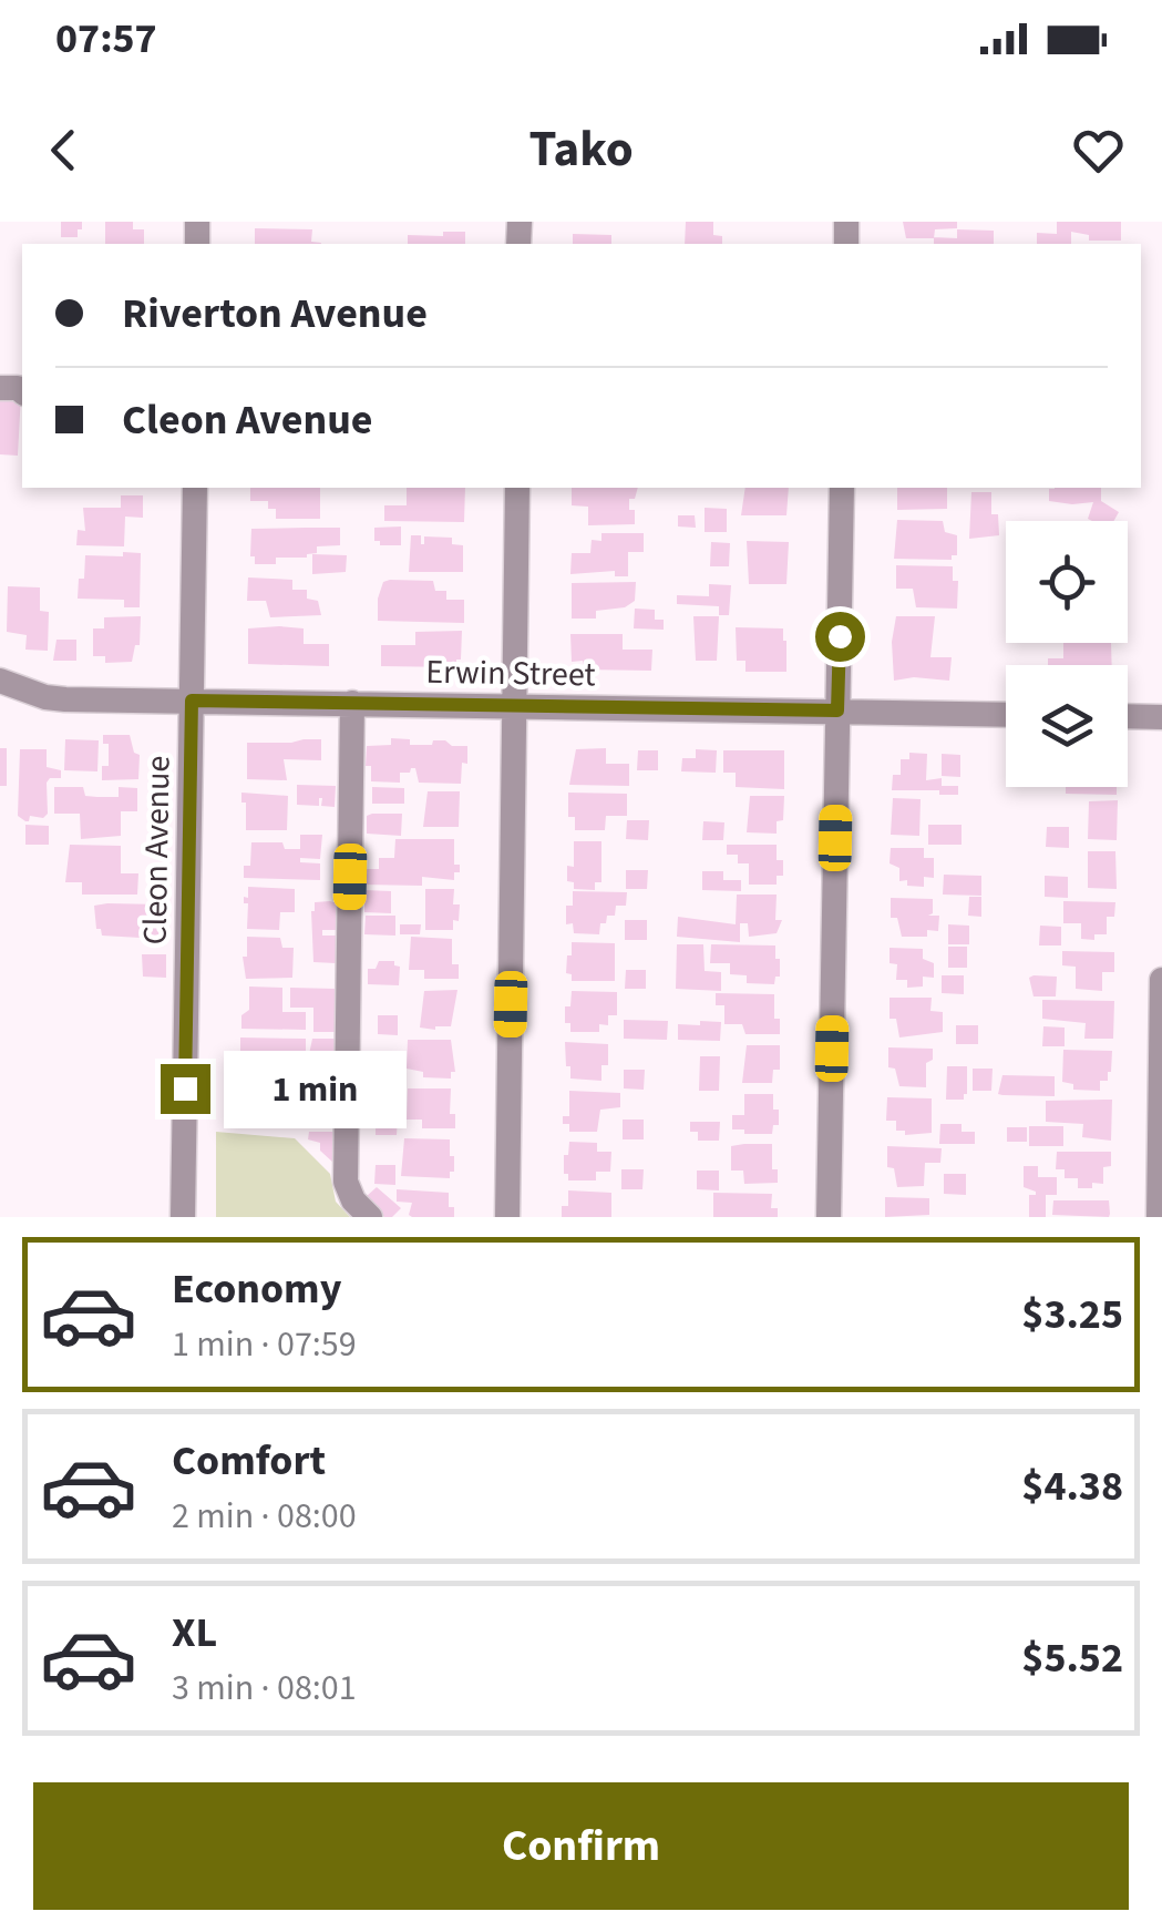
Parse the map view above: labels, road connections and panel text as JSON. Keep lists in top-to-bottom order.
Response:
{
  "streets": {
    "street": ["Erwin Street", "Cleon Avenue"]
  },
  "crossings": [
    ["Erwin Street", "Cleon Avenue"]
  ],
  "page": {
    "status": "07:57",
    "header": "Tako",
    "banner": ["Riverton Avenue", "Cleon Avenue"],
    "bubble": "1 min",
    "list": [
      {
        "name": "Economy",
        "note": "1 min · 07:59",
        "value": "$3.25"
      },
      {
        "name": "Comfort",
        "note": "2 min · 08:00",
        "value": "$4.38"
      },
      {
        "name": "XL",
        "note": "3 min · 08:01",
        "value": "$5.52"
      }
    ],
    "buttons": "Confirm"
  }
}
